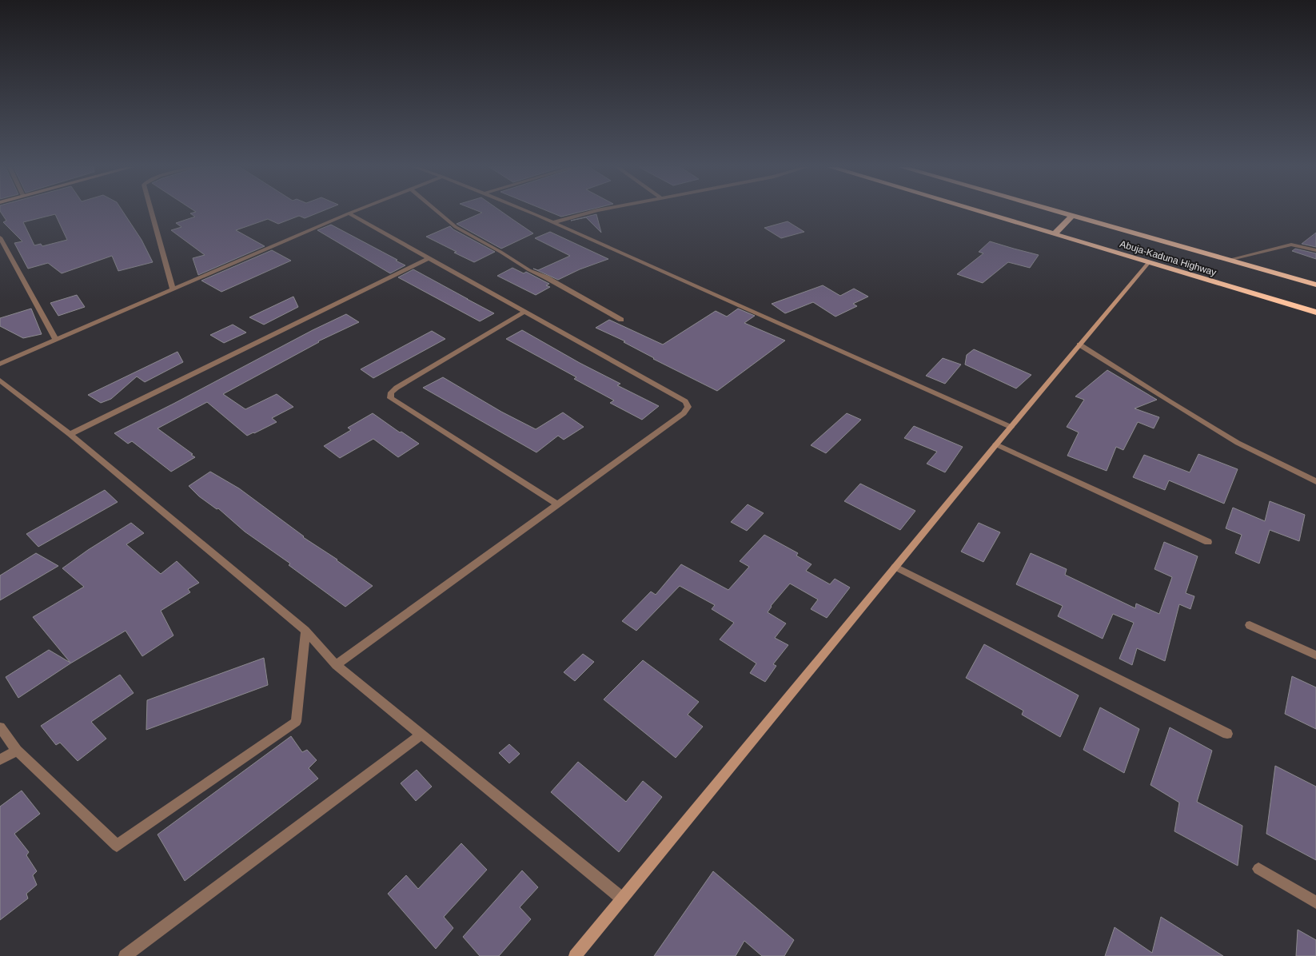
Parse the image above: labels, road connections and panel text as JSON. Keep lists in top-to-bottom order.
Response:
{
  "streets": {
    "highway": ["Abuja-Kaduna Highway"]
  }
}
